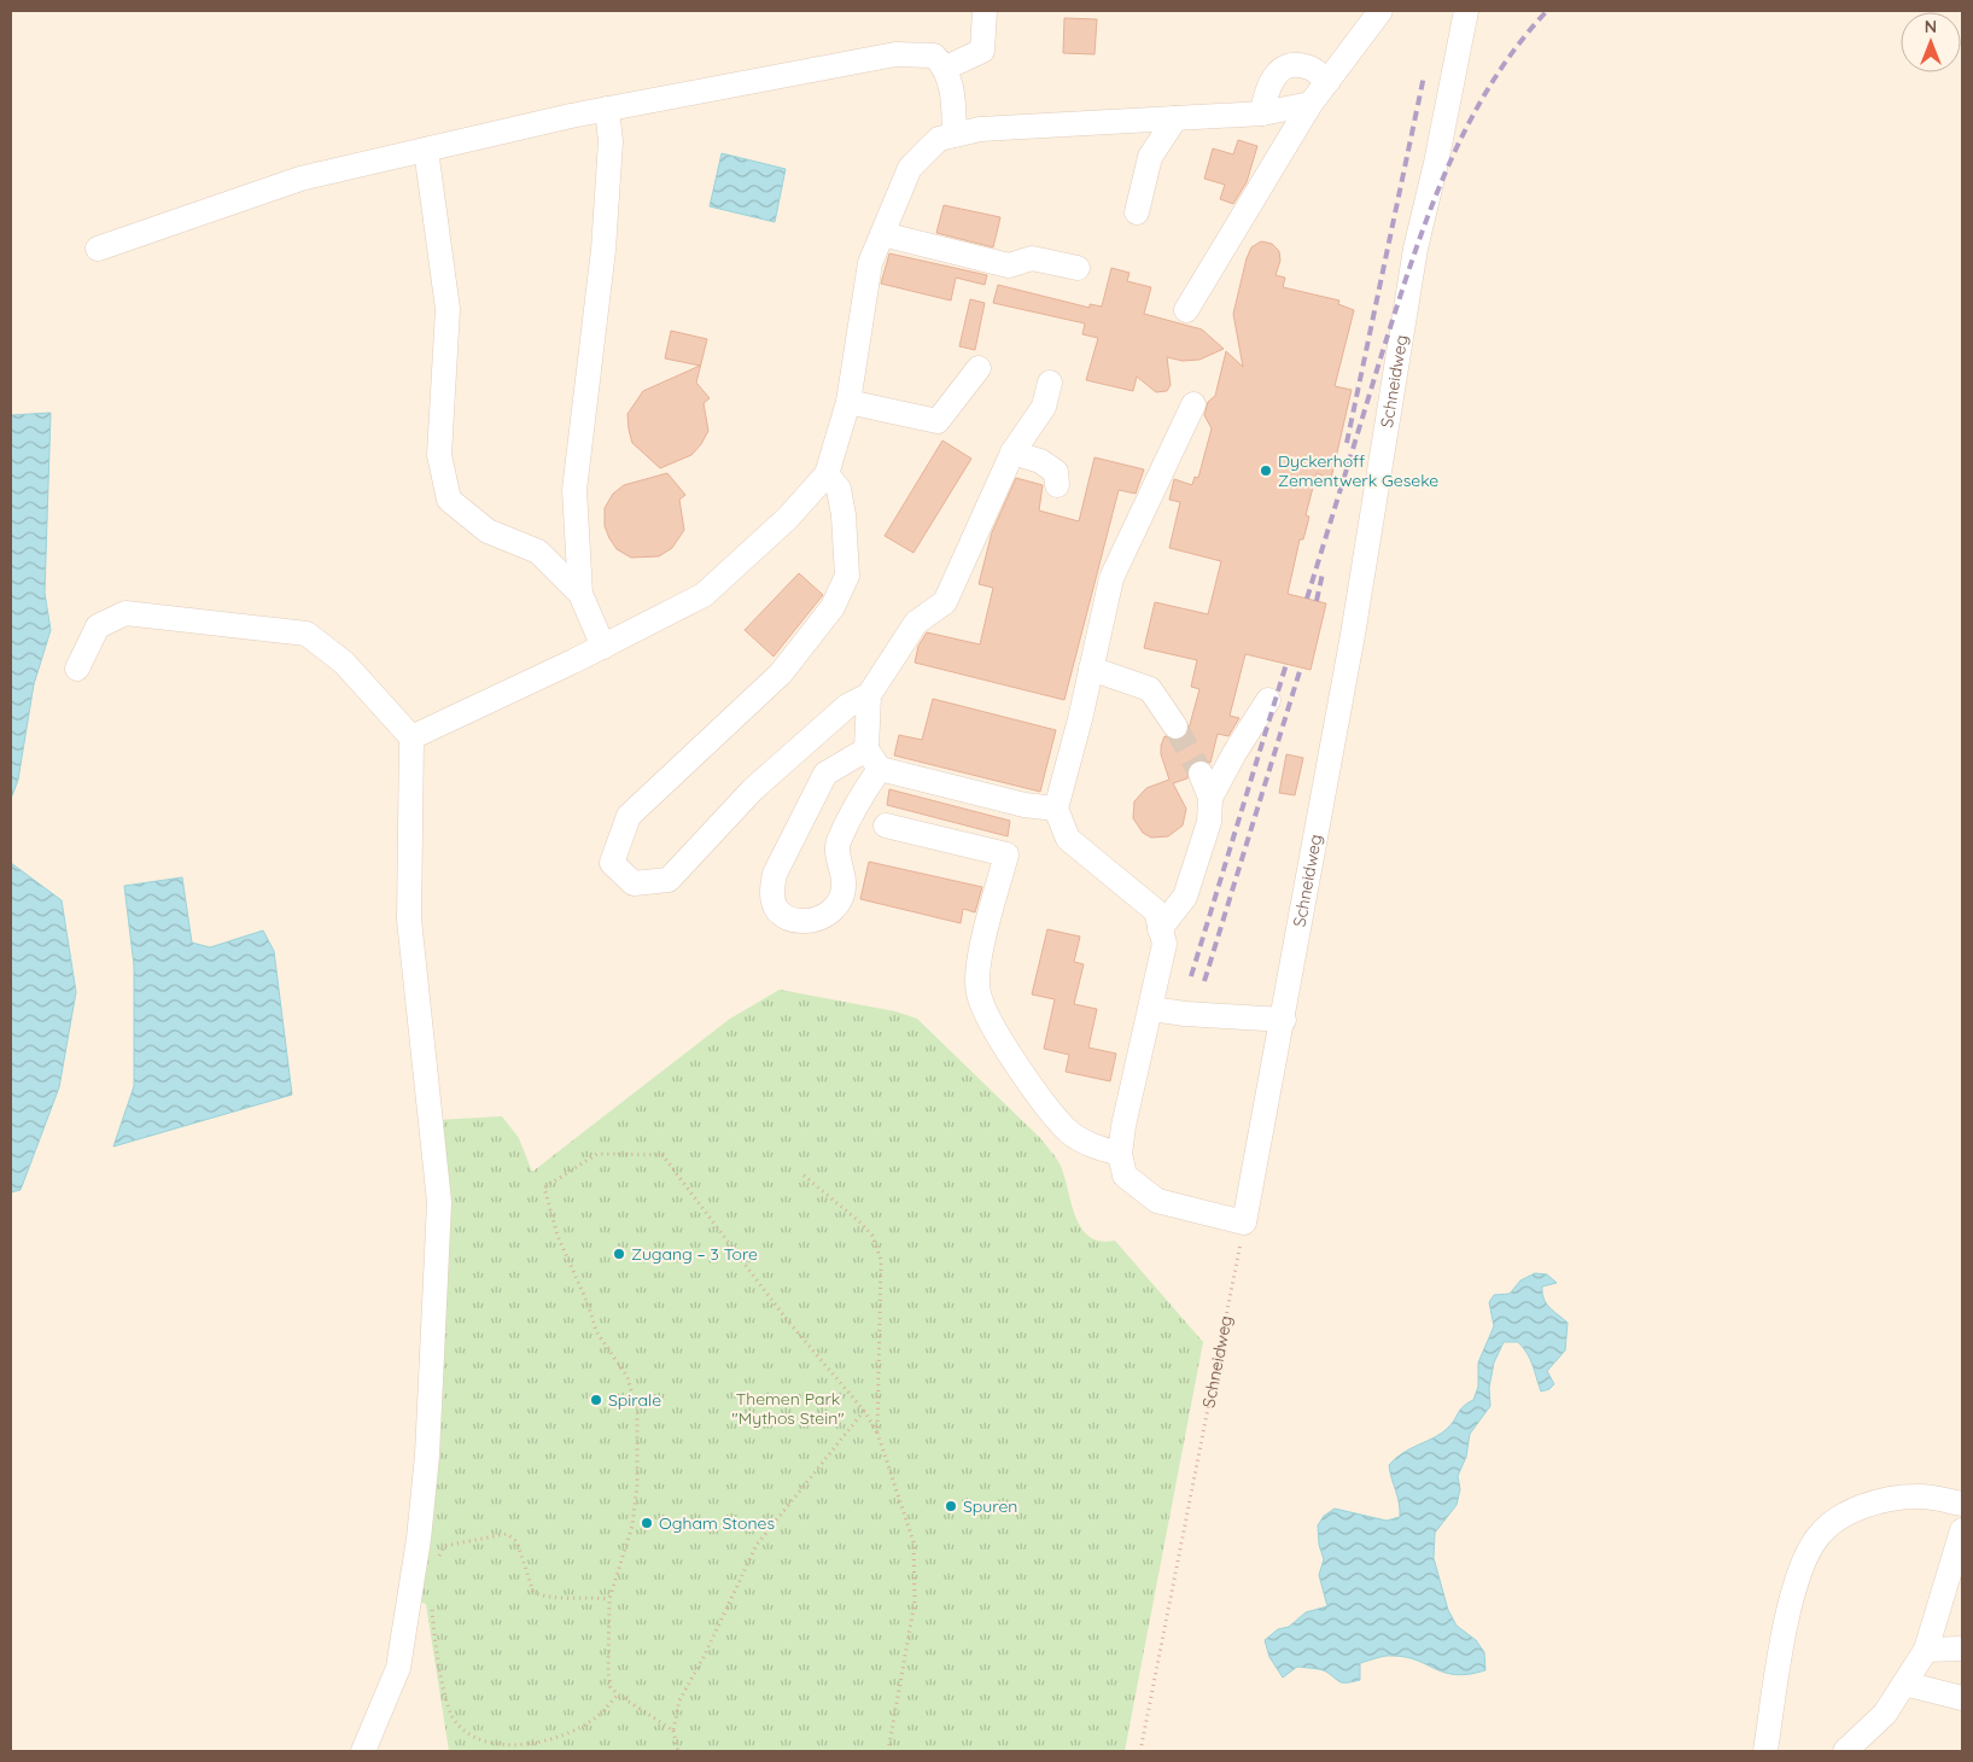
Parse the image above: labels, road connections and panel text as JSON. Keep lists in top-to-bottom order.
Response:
{
  "streets": {
    "lane": ["Schneidweg"]
  },
  "parks": ["Themen Park \"Mythos Stein\""],
  "places": [
    "Dyckerhoff Zementwerk Geseke",
    "Zugang – 3 Tore",
    "Spirale",
    "Spuren",
    "Ogham Stones"
  ],
  "north": "top"
}
